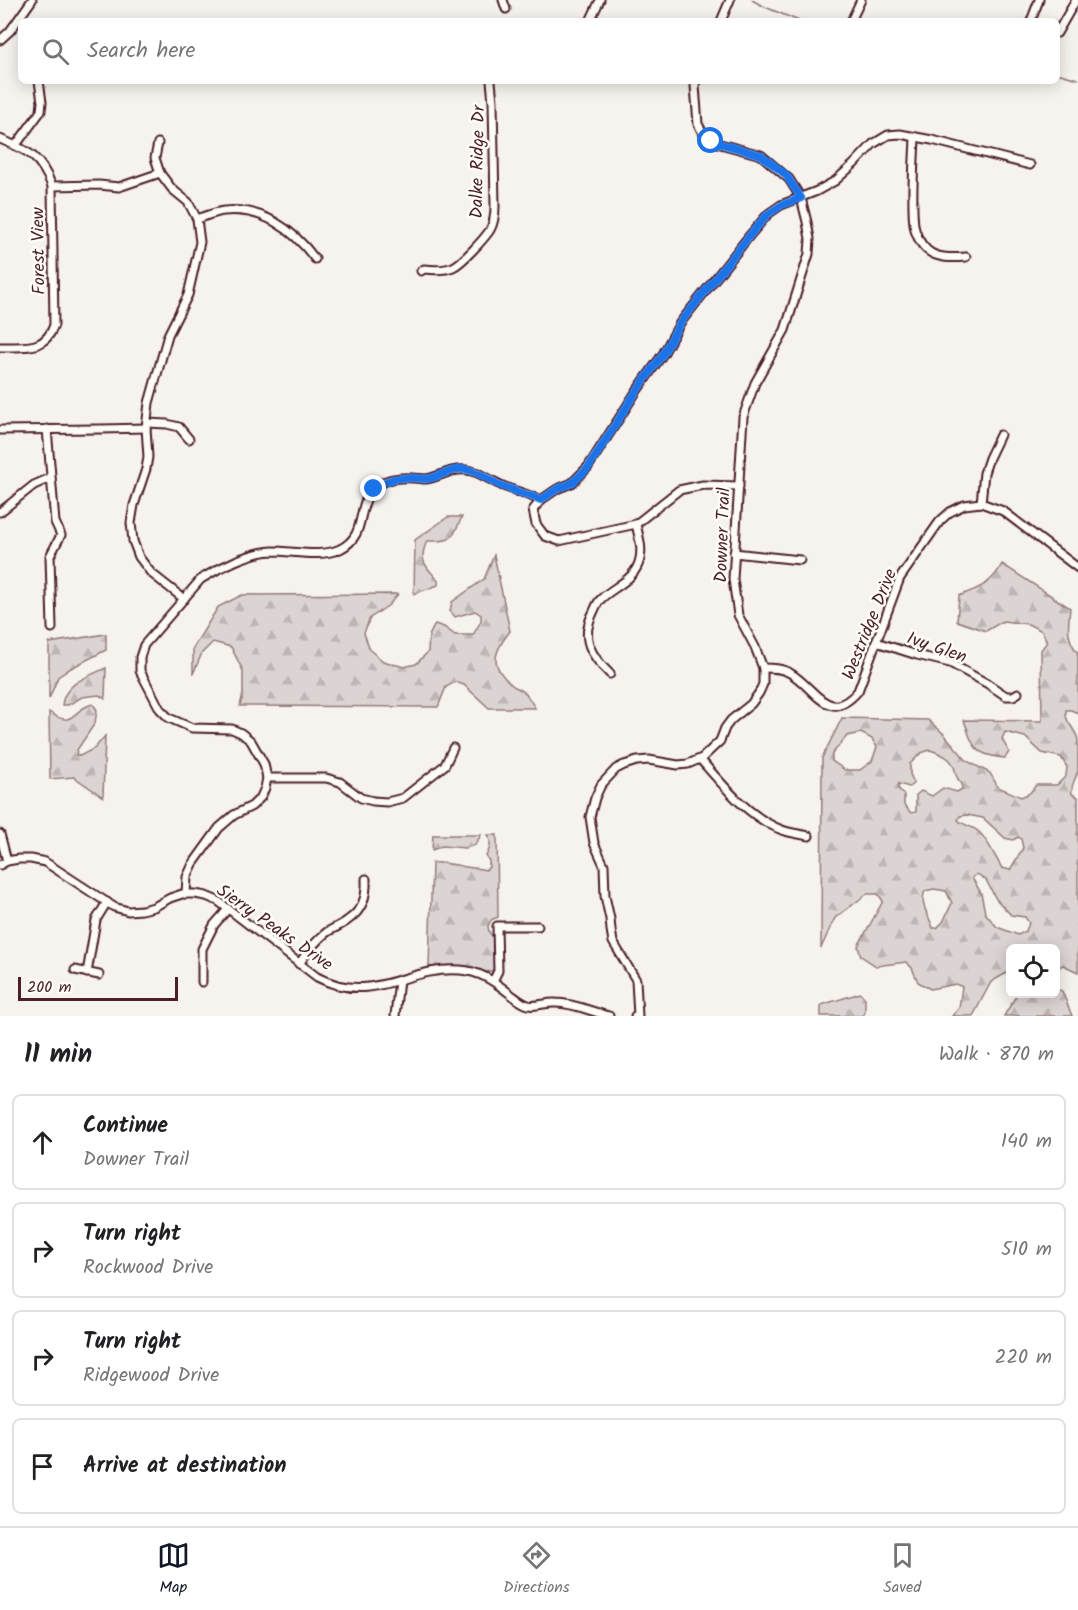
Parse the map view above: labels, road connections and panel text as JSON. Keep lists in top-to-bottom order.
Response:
{
  "streets": {
    "street": [
      "Dalke Ridge Dr",
      "Forest View",
      "Downer Trail",
      "Westridge Drive",
      "Ivy Glen",
      "Sierry Peaks Drive"
    ]
  },
  "crossings": [
    ["Downer Trail", "Westridge Drive"],
    ["Westridge Drive", "Ivy Glen"]
  ],
  "scale_bar": "200 m",
  "page": {
    "search": "Search here",
    "scale": "200 m",
    "heading": ["11 min", "Walk · 870 m"],
    "list": [
      ["Continue", "Downer Trail", "140 m"],
      ["Turn right", "Rockwood Drive", "510 m"],
      ["Turn right", "Ridgewood Drive", "220 m"],
      "Arrive at destination"
    ],
    "nav": ["Map", "Directions", "Saved"]
  }
}
